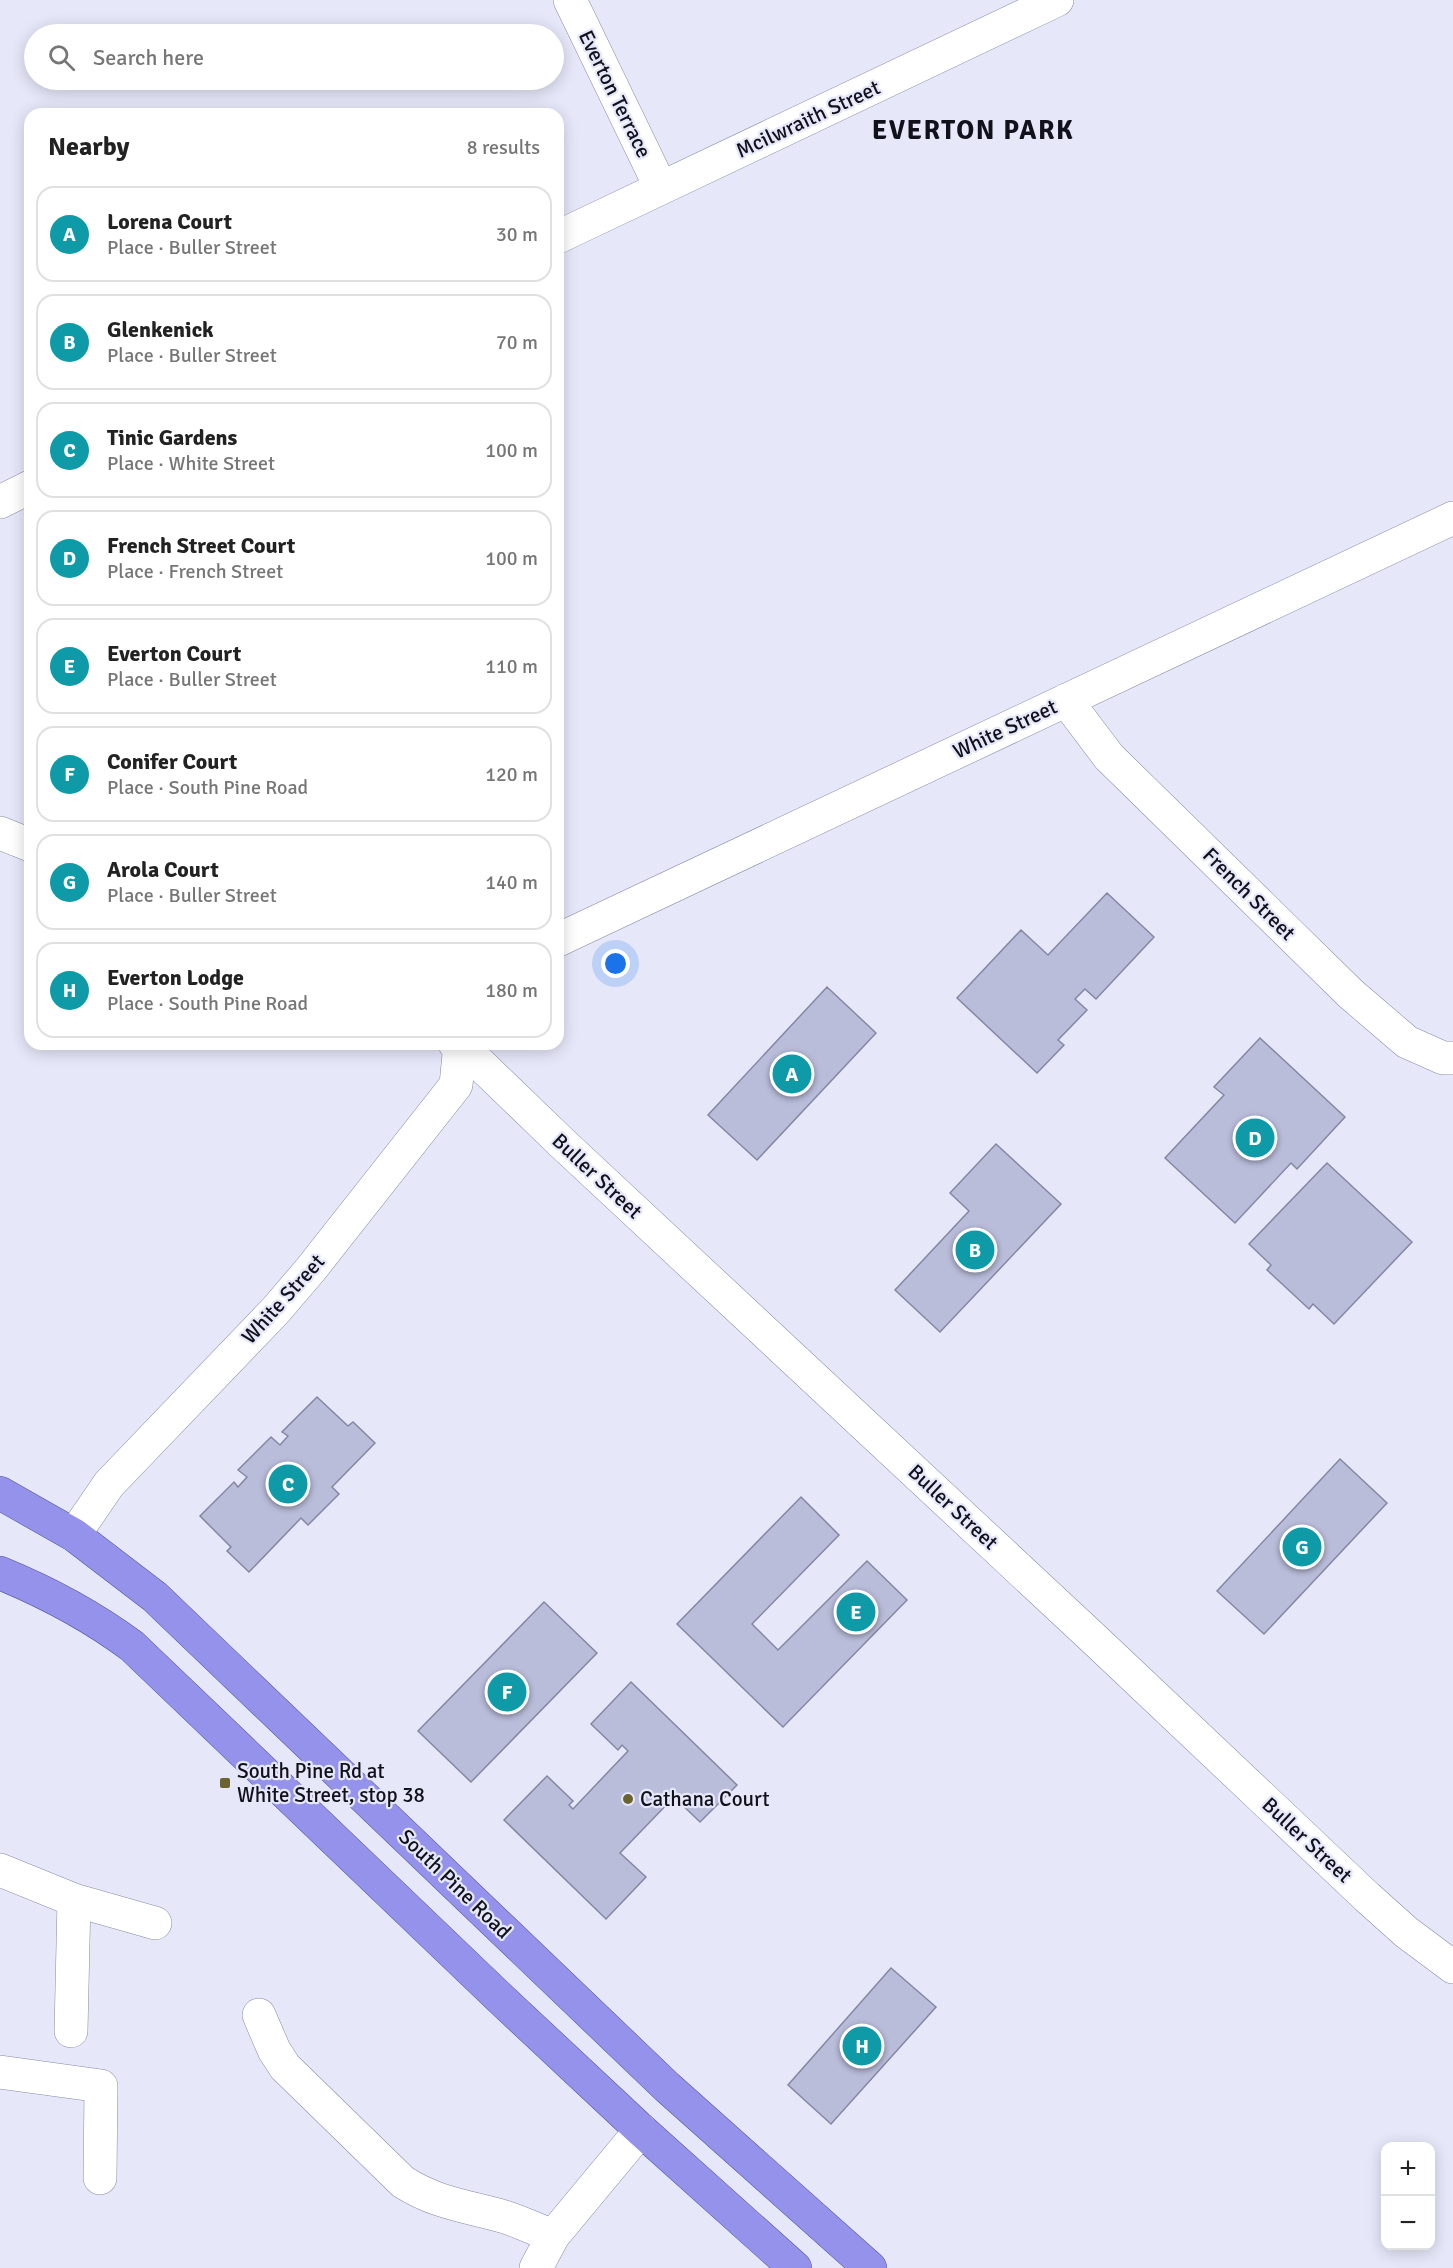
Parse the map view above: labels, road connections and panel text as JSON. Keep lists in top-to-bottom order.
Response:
{
  "streets": {
    "highway": ["South Pine Road"],
    "street": [
      "Everton Terrace",
      "Mcilwraith Street",
      "White Street",
      "French Street",
      "Buller Street"
    ]
  },
  "crossings": [
    ["Everton Terrace", "Mcilwraith Street"],
    ["White Street", "French Street"],
    ["White Street", "South Pine Road"]
  ],
  "districts": ["EVERTON PARK"],
  "places": {
    "transit": ["South Pine Rd at White Street, stop 38"],
    "other": ["Cathana Court"]
  },
  "page": {
    "search": "Search here",
    "heading": ["Nearby", "8 results"],
    "list": [
      {
        "mark": "A",
        "name": "Lorena Court",
        "note": "Place · Buller Street",
        "value": "30 m"
      },
      {
        "mark": "B",
        "name": "Glenkenick",
        "note": "Place · Buller Street",
        "value": "70 m"
      },
      {
        "mark": "C",
        "name": "Tinic Gardens",
        "note": "Place · White Street",
        "value": "100 m"
      },
      {
        "mark": "D",
        "name": "French Street Court",
        "note": "Place · French Street",
        "value": "100 m"
      },
      {
        "mark": "E",
        "name": "Everton Court",
        "note": "Place · Buller Street",
        "value": "110 m"
      },
      {
        "mark": "F",
        "name": "Conifer Court",
        "note": "Place · South Pine Road",
        "value": "120 m"
      },
      {
        "mark": "G",
        "name": "Arola Court",
        "note": "Place · Buller Street",
        "value": "140 m"
      },
      {
        "mark": "H",
        "name": "Everton Lodge",
        "note": "Place · South Pine Road",
        "value": "180 m"
      }
    ],
    "pins": [
      "A",
      "D",
      "B",
      "C",
      "G",
      "E",
      "F",
      "H"
    ],
    "map_buttons": ["+", "−"]
  }
}
